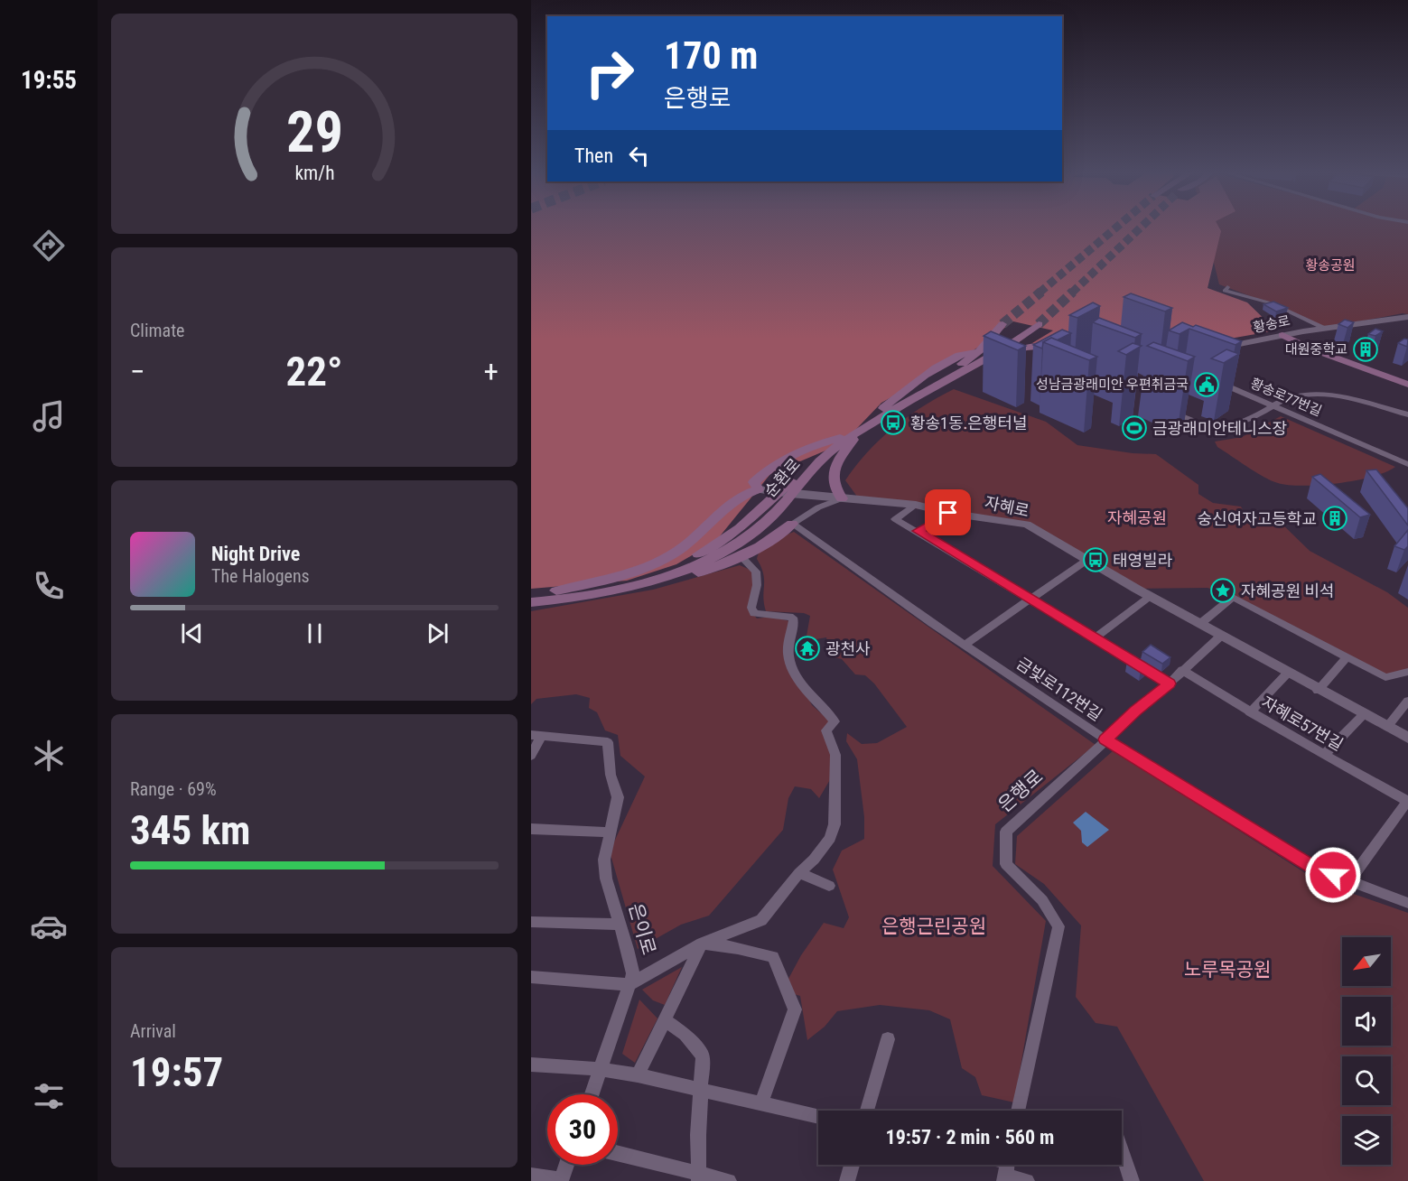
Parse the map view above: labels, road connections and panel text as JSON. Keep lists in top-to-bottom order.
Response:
{
  "streets": {
    "main road": ["순환로"],
    "street": [
      "황송로",
      "황송로77번길",
      "자혜로",
      "금빛로112번길",
      "자혜로57번길",
      "은행로",
      "은이로"
    ]
  },
  "crossings": [
    ["자혜로", "은행로"],
    ["금빛로112번길", "은행로"],
    ["자혜로57번길", "은행로"]
  ],
  "parks": [
    "황송공원",
    "자혜공원",
    "은행근린공원",
    "노루목공원"
  ],
  "places": {
    "building": ["대원중학교", "숭신여자고등학교"],
    "public building": ["성남금광래미안 우편취금국"],
    "bus stop": ["황송1동.은행터널", "태영빌라"],
    "sports": ["금광래미안테니스장"],
    "place": ["자혜공원 비석"],
    "temple": ["광천사"]
  },
  "north": "bottom left",
  "page": {
    "tabs": "19:55",
    "turn": ["170 m", "은행로"],
    "then": "Then",
    "tile": [
      "Climate",
      ["Range · 69%", "345 km"],
      ["Arrival", "19:57"]
    ],
    "heat": ["−", "22°", "+"],
    "song": ["Night Drive", "The Halogens"],
    "limit": "30",
    "trip": "19:57 · 2 min · 560 m",
    "gauge": ["29", "km/h"]
  }
}
